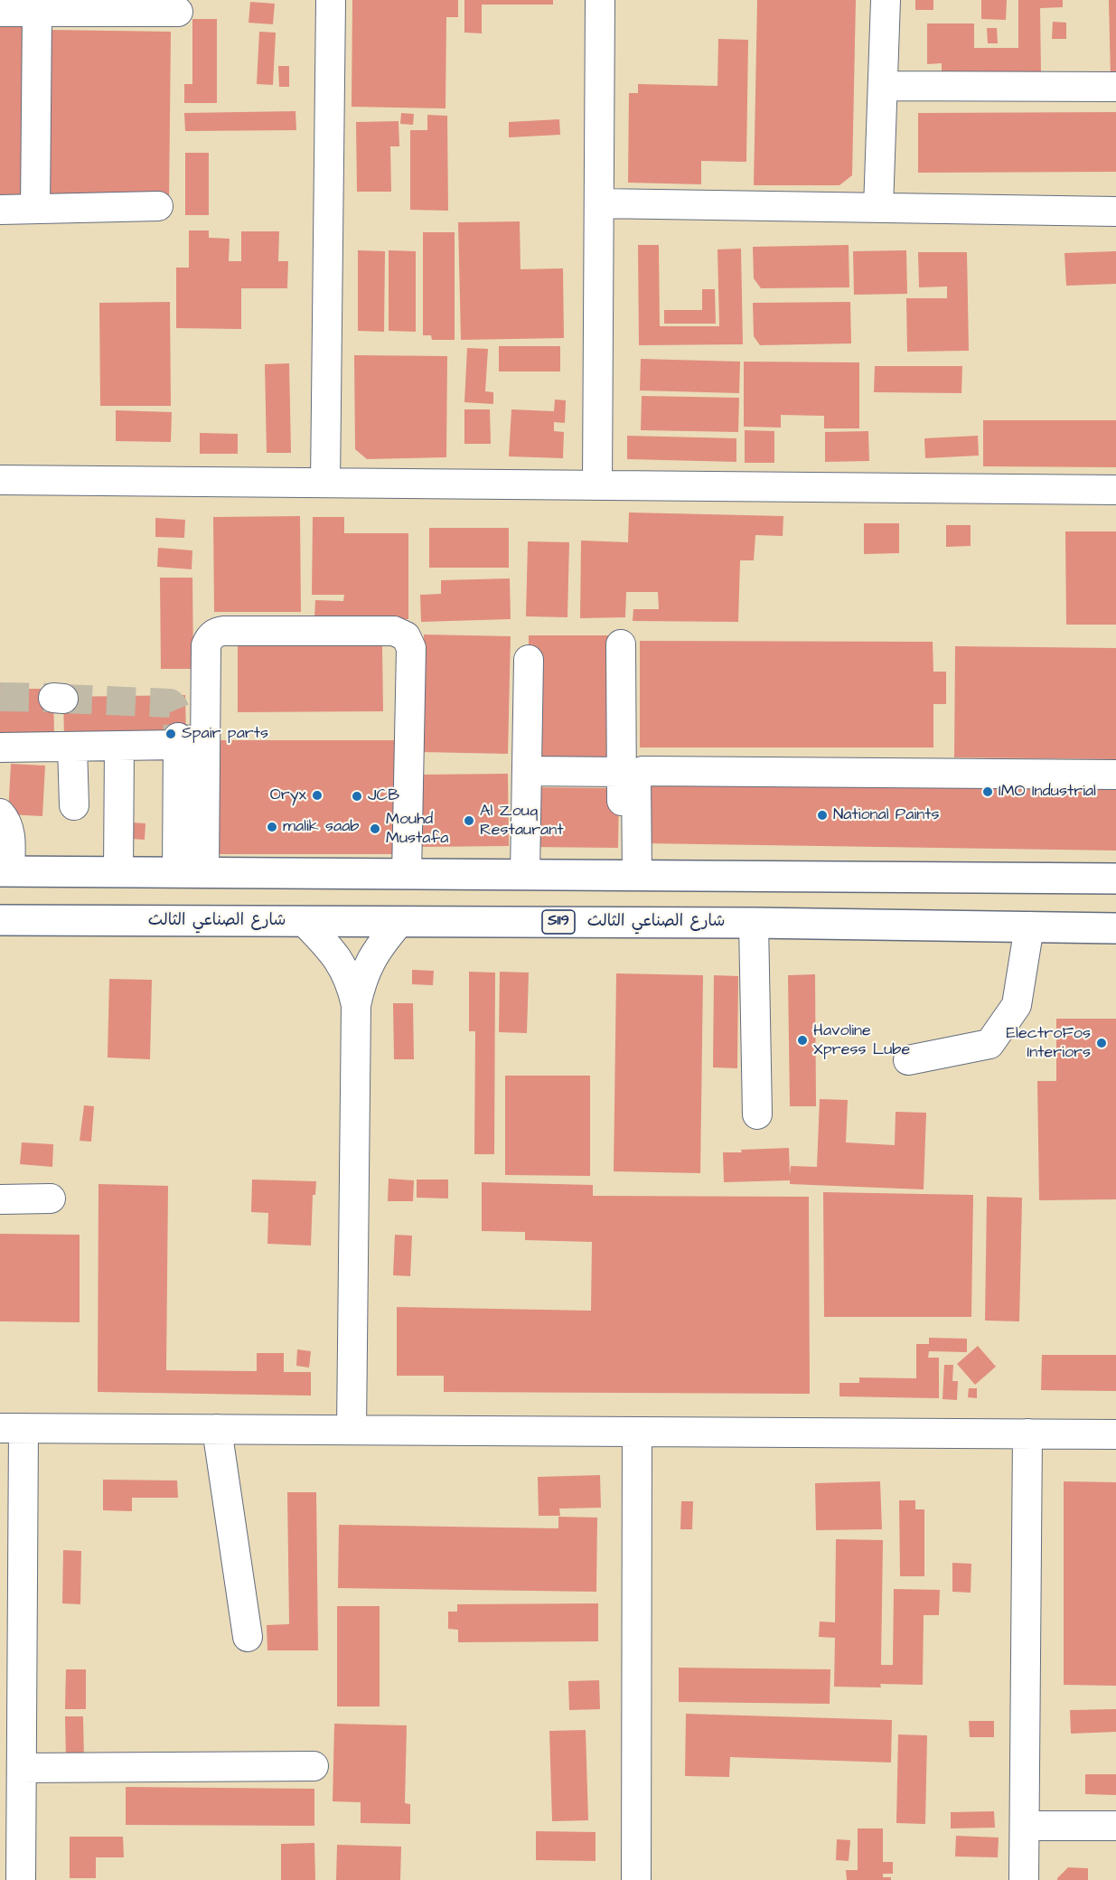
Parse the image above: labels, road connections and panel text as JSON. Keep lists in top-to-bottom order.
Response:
{
  "streets": {
    "main road": ["شارع الصناعي الثالث", "S119"]
  },
  "places": [
    "Spair parts",
    "IMO Industrial",
    "Oryx",
    "JCB",
    "National Paints",
    "Al Zouq Restaurant",
    "malik saab",
    "Mouhd Mustafa",
    "Havoline Xpress Lube",
    "ElectroFos Interiors"
  ]
}
